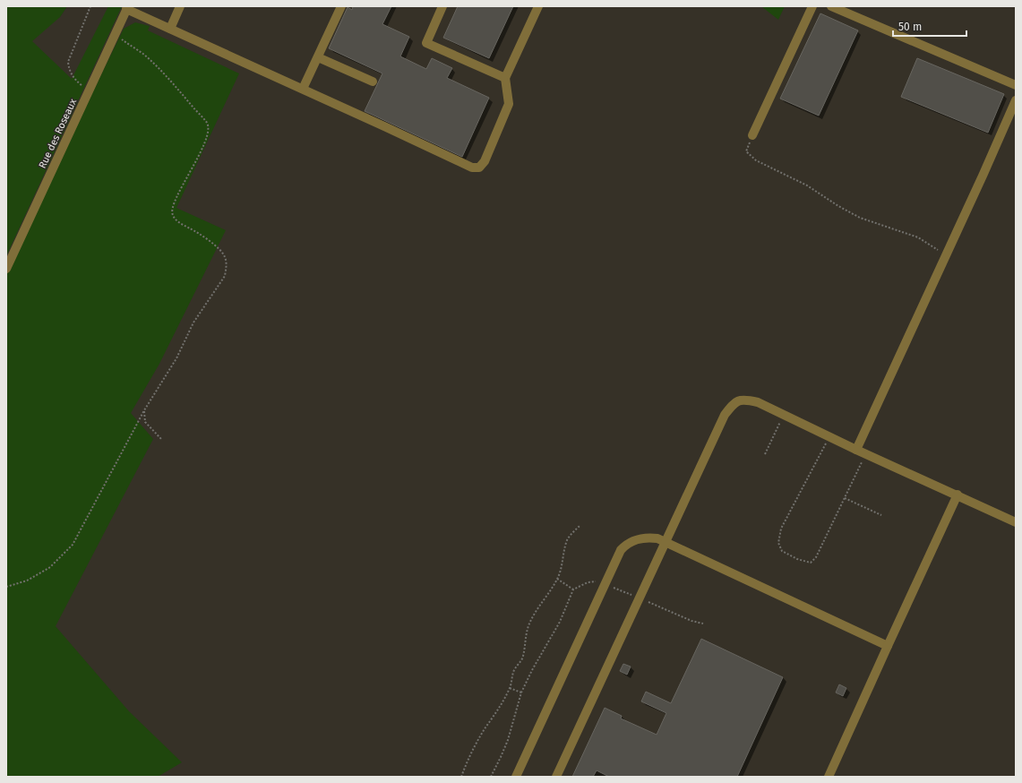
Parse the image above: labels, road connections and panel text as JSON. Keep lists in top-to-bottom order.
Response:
{
  "streets": {
    "street": ["Rue des Roseaux"]
  },
  "scale_bar": "50 m"
}
